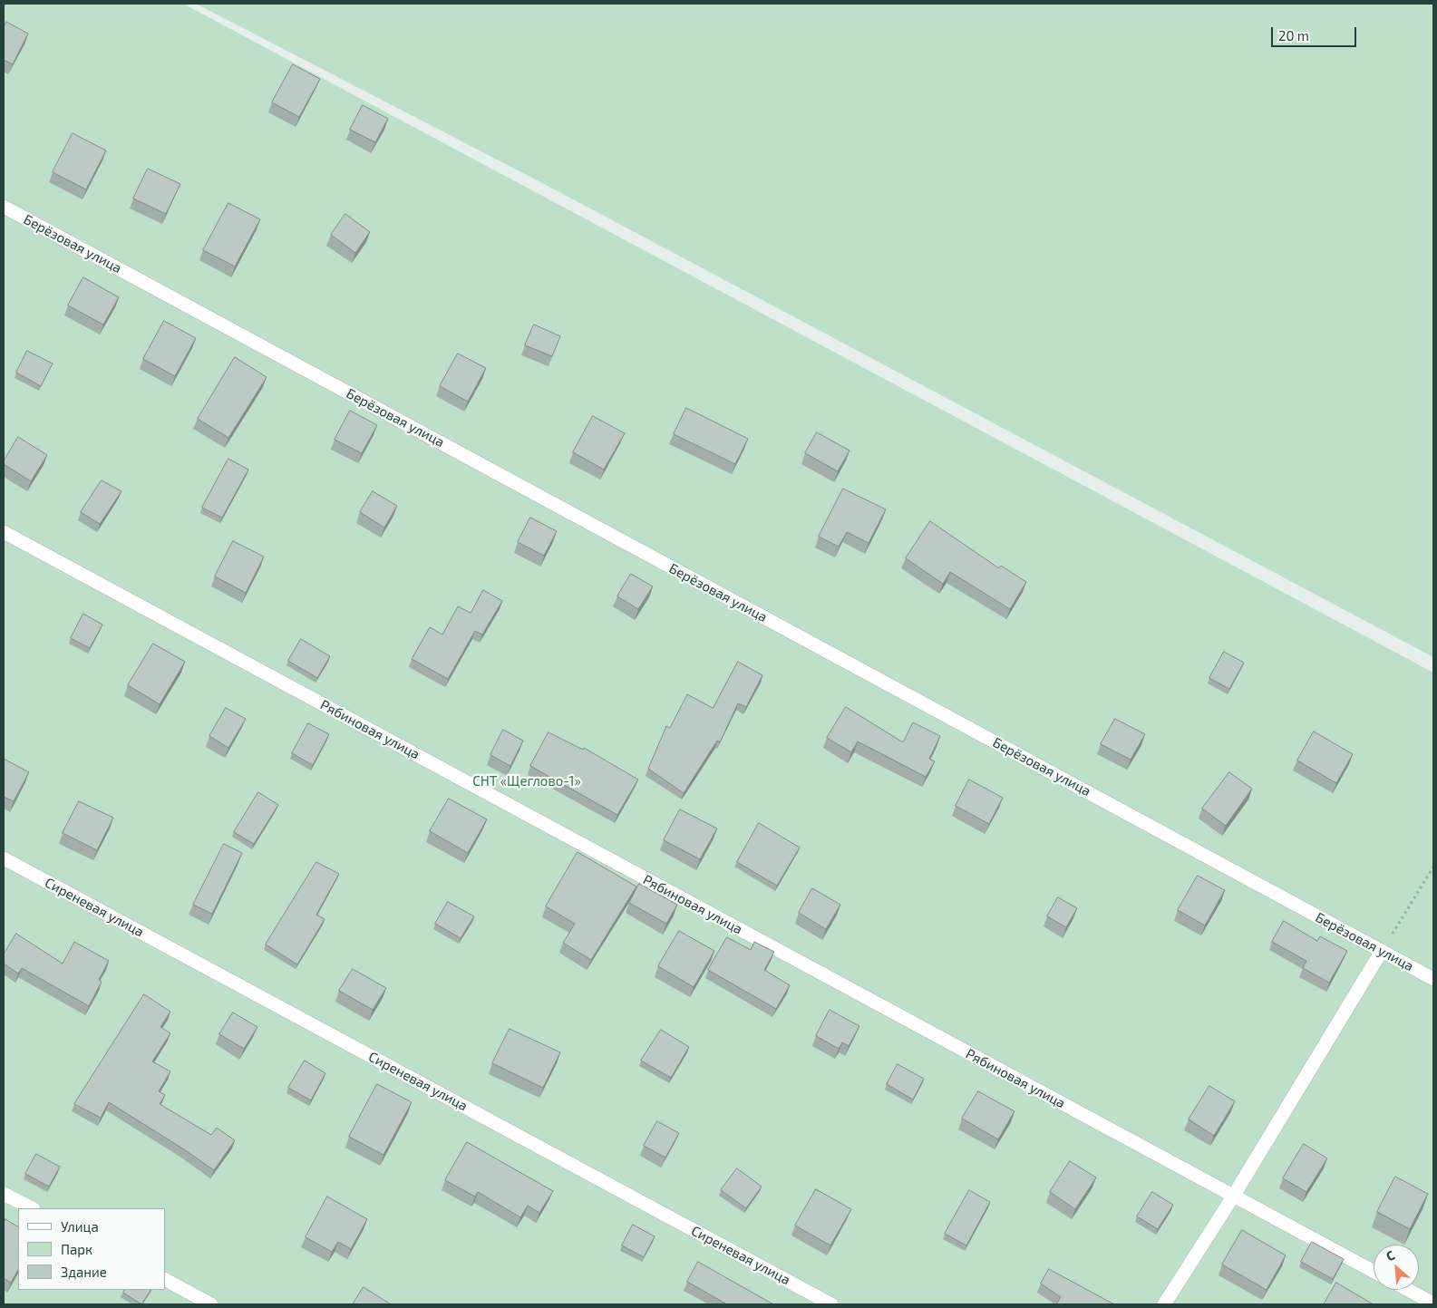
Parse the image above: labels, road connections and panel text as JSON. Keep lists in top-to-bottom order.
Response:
{
  "streets": {
    "street": ["Берёзовая улица", "Рябиновая улица", "Сиреневая улица"]
  },
  "parks": ["СНТ «Щеглово-1»"],
  "legend": ["Улица", "Парк", "Здание"],
  "scale_bar": "20 m",
  "north": "top left"
}
